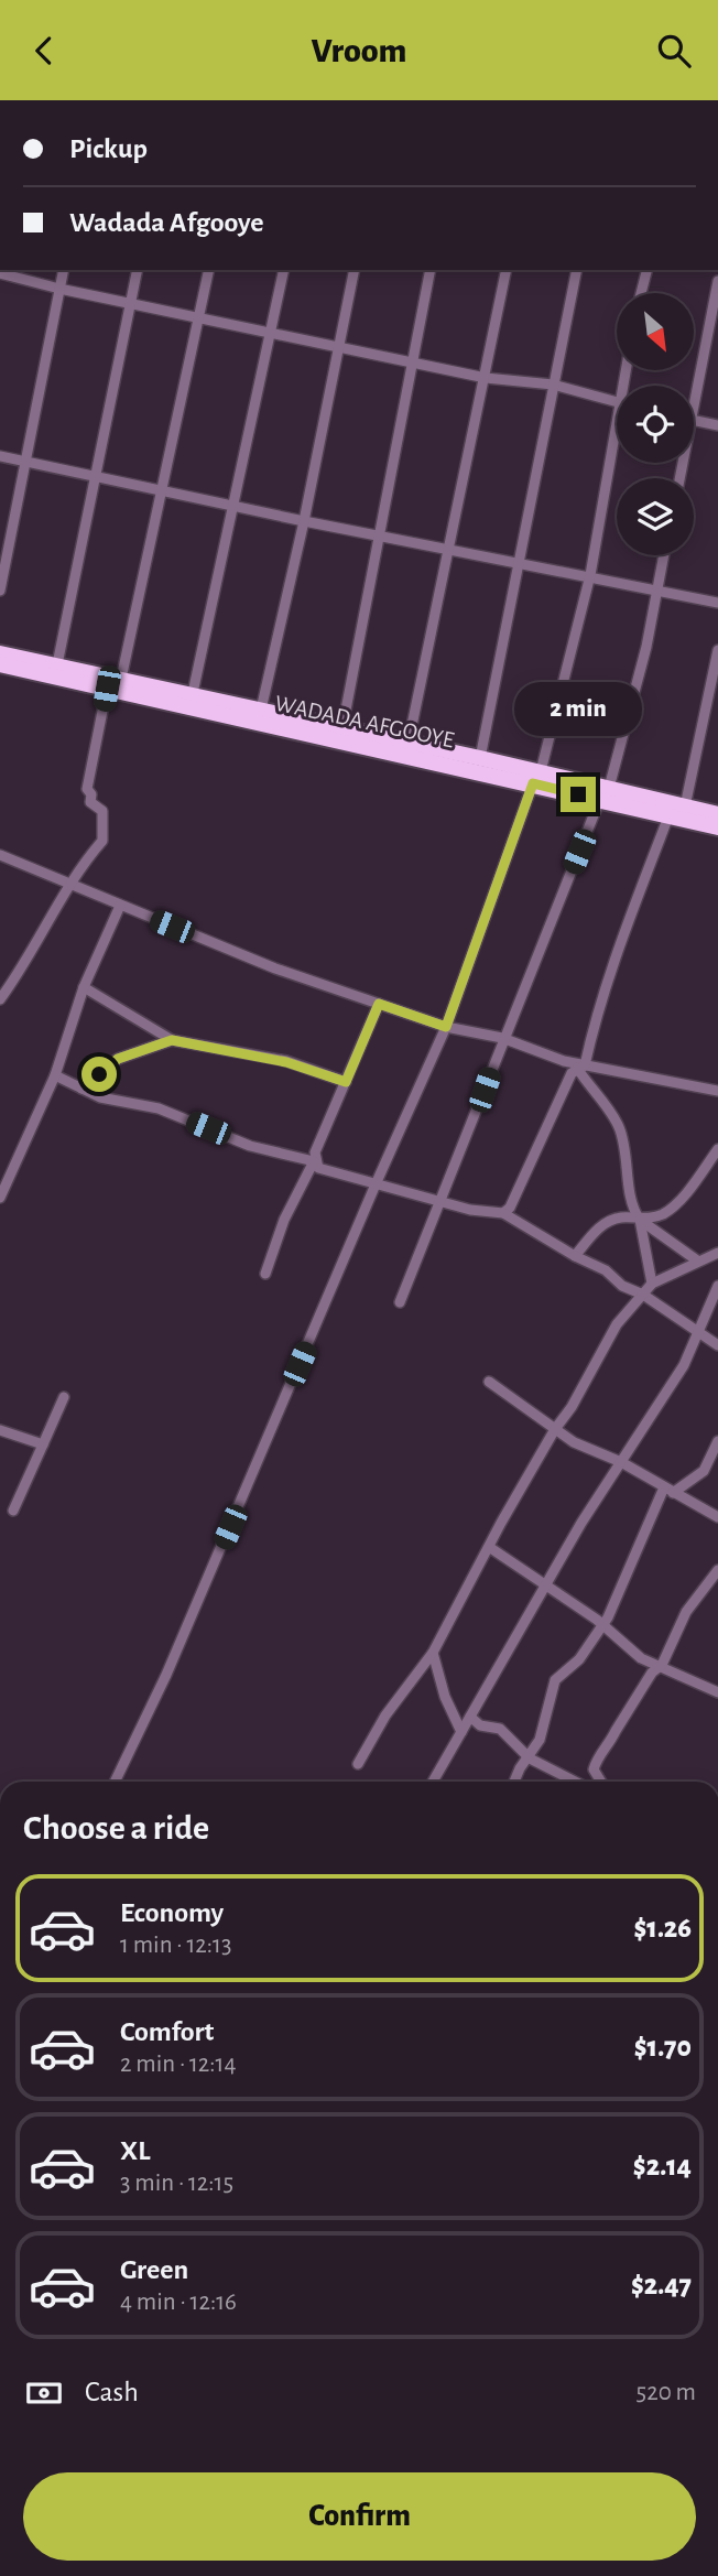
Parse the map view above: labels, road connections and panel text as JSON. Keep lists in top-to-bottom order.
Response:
{
  "streets": {
    "highway": ["WADADA AFGOOYE"]
  },
  "north": "bottom right",
  "page": {
    "header": "Vroom",
    "banner": ["Pickup", "Wadada Afgooye"],
    "bubble": "2 min",
    "heading": "Choose a ride",
    "list": [
      {
        "name": "Economy",
        "note": "1 min · 12:13",
        "value": "$1.26"
      },
      {
        "name": "Comfort",
        "note": "2 min · 12:14",
        "value": "$1.70"
      },
      {
        "name": "XL",
        "note": "3 min · 12:15",
        "value": "$2.14"
      },
      {
        "name": "Green",
        "note": "4 min · 12:16",
        "value": "$2.47"
      }
    ],
    "pay": ["Cash", "520 m"],
    "buttons": "Confirm"
  }
}
